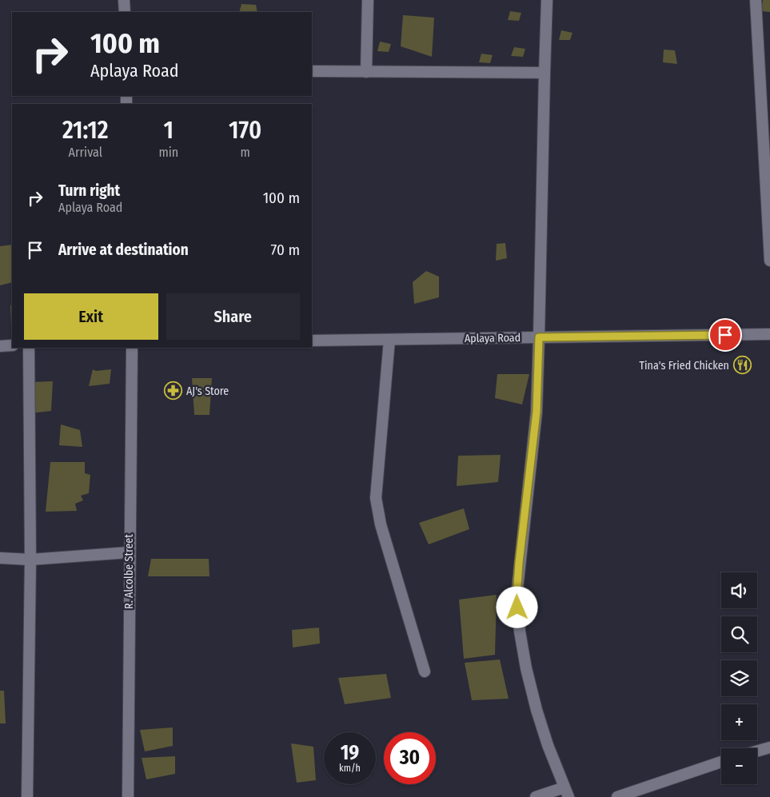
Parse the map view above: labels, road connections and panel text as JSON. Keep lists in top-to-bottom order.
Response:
{
  "streets": {
    "street": ["Aplaya Road", "R. Alcolbe Street"]
  },
  "places": {
    "restaurant": ["Tina's Fried Chicken"],
    "pharmacy": ["AJ's Store"]
  },
  "page": {
    "turn": ["100 m", "Aplaya Road"],
    "eta": [
      "21:12",
      "Arrival",
      "1",
      "min",
      "170",
      "m"
    ],
    "list": [
      {
        "name": "Turn right",
        "note": "Aplaya Road",
        "value": "100 m"
      },
      {
        "name": "Arrive at destination",
        "value": "70 m"
      }
    ],
    "buttons": ["Exit", "Share"],
    "map_buttons": ["+", "−"],
    "speed": "19 km/h",
    "limit": "30"
  }
}
